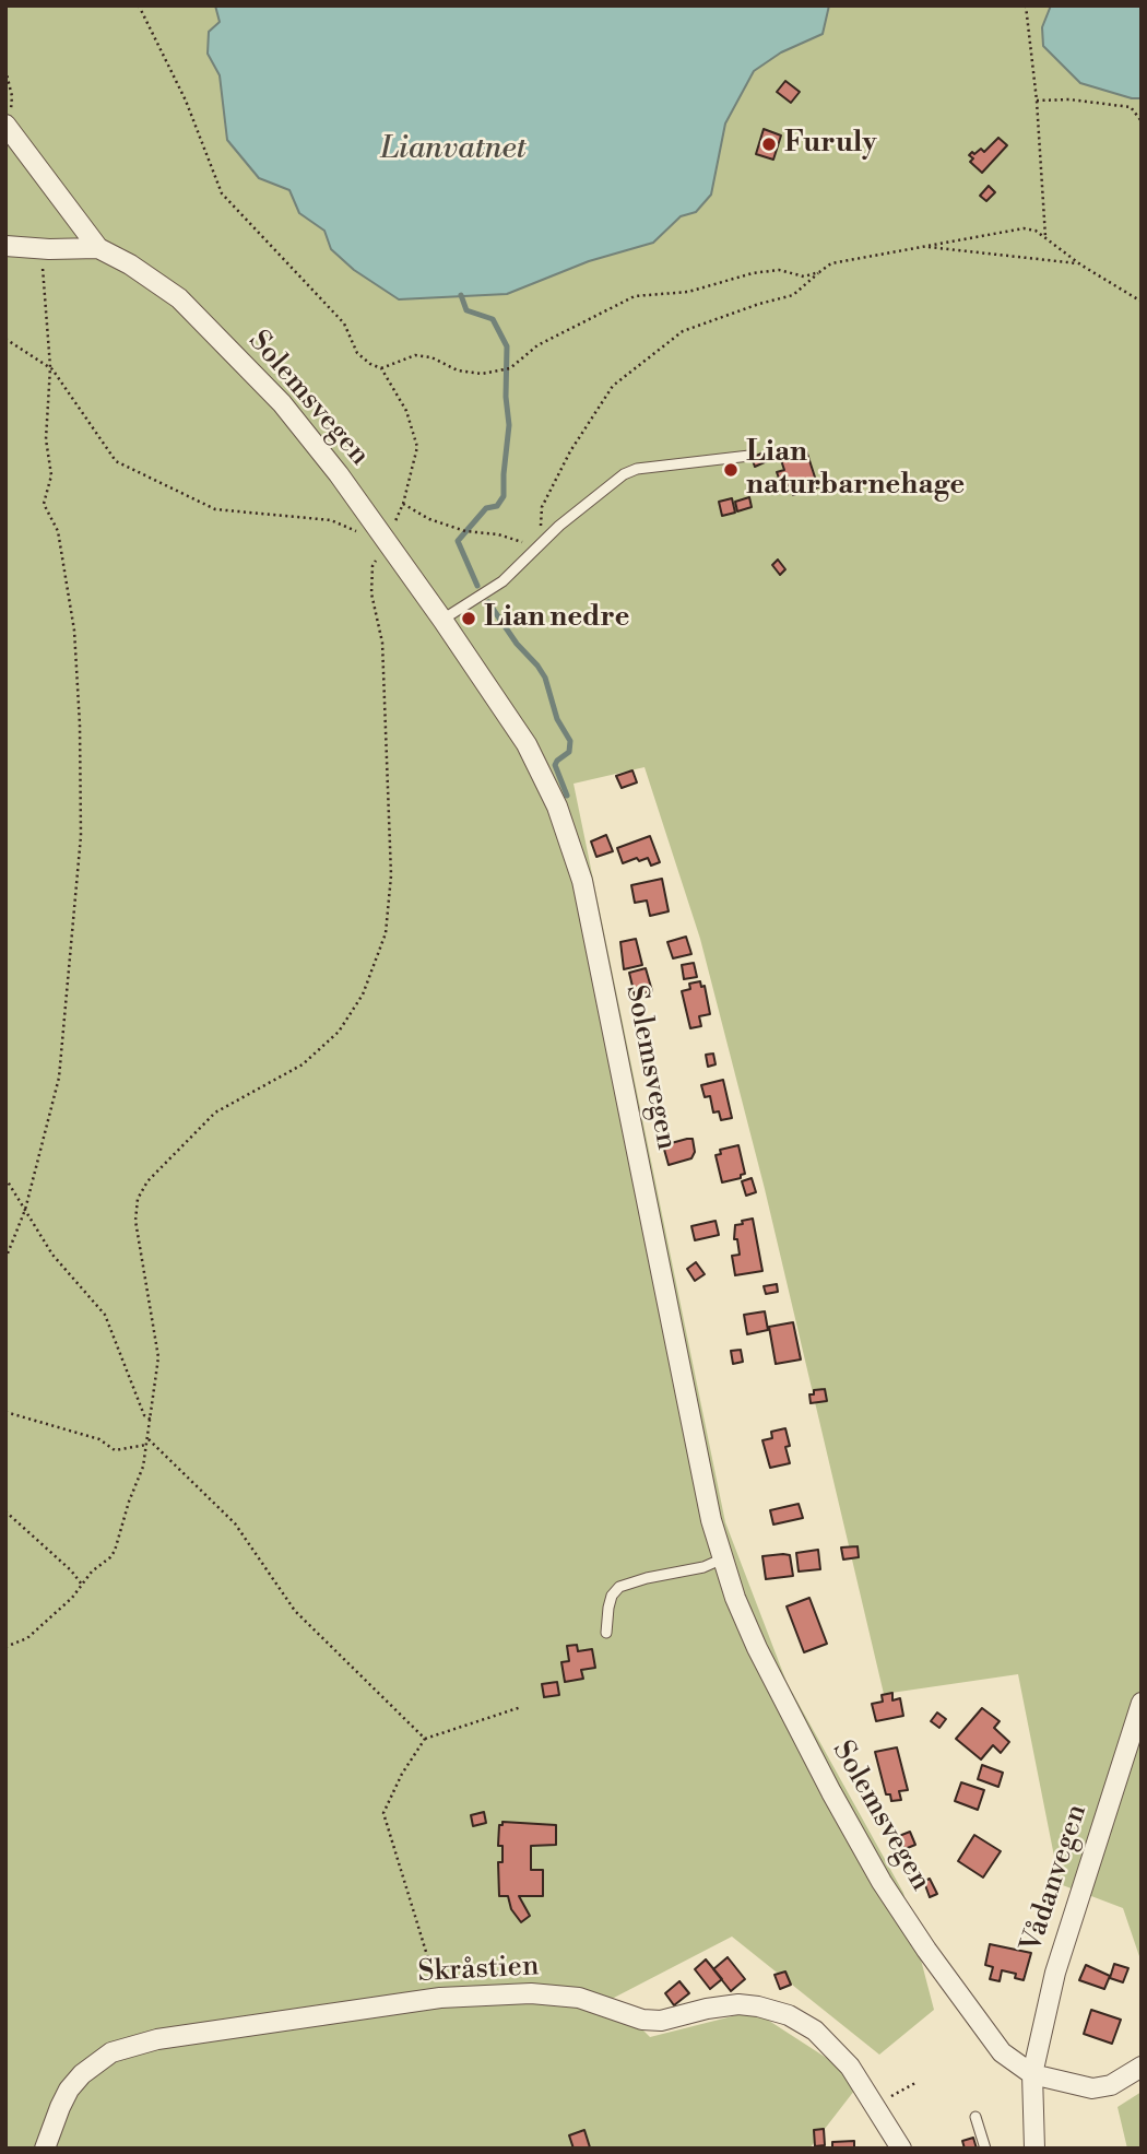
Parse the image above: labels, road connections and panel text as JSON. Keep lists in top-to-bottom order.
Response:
{
  "streets": {
    "street": ["Solemsvegen", "Vådanvegen", "Skråstien"]
  },
  "crossings": [
    ["Solemsvegen", "Vådanvegen"]
  ],
  "water": ["Lianvatnet"],
  "places": ["Furuly", "Lian naturbarnehage", "Lian nedre"]
}
